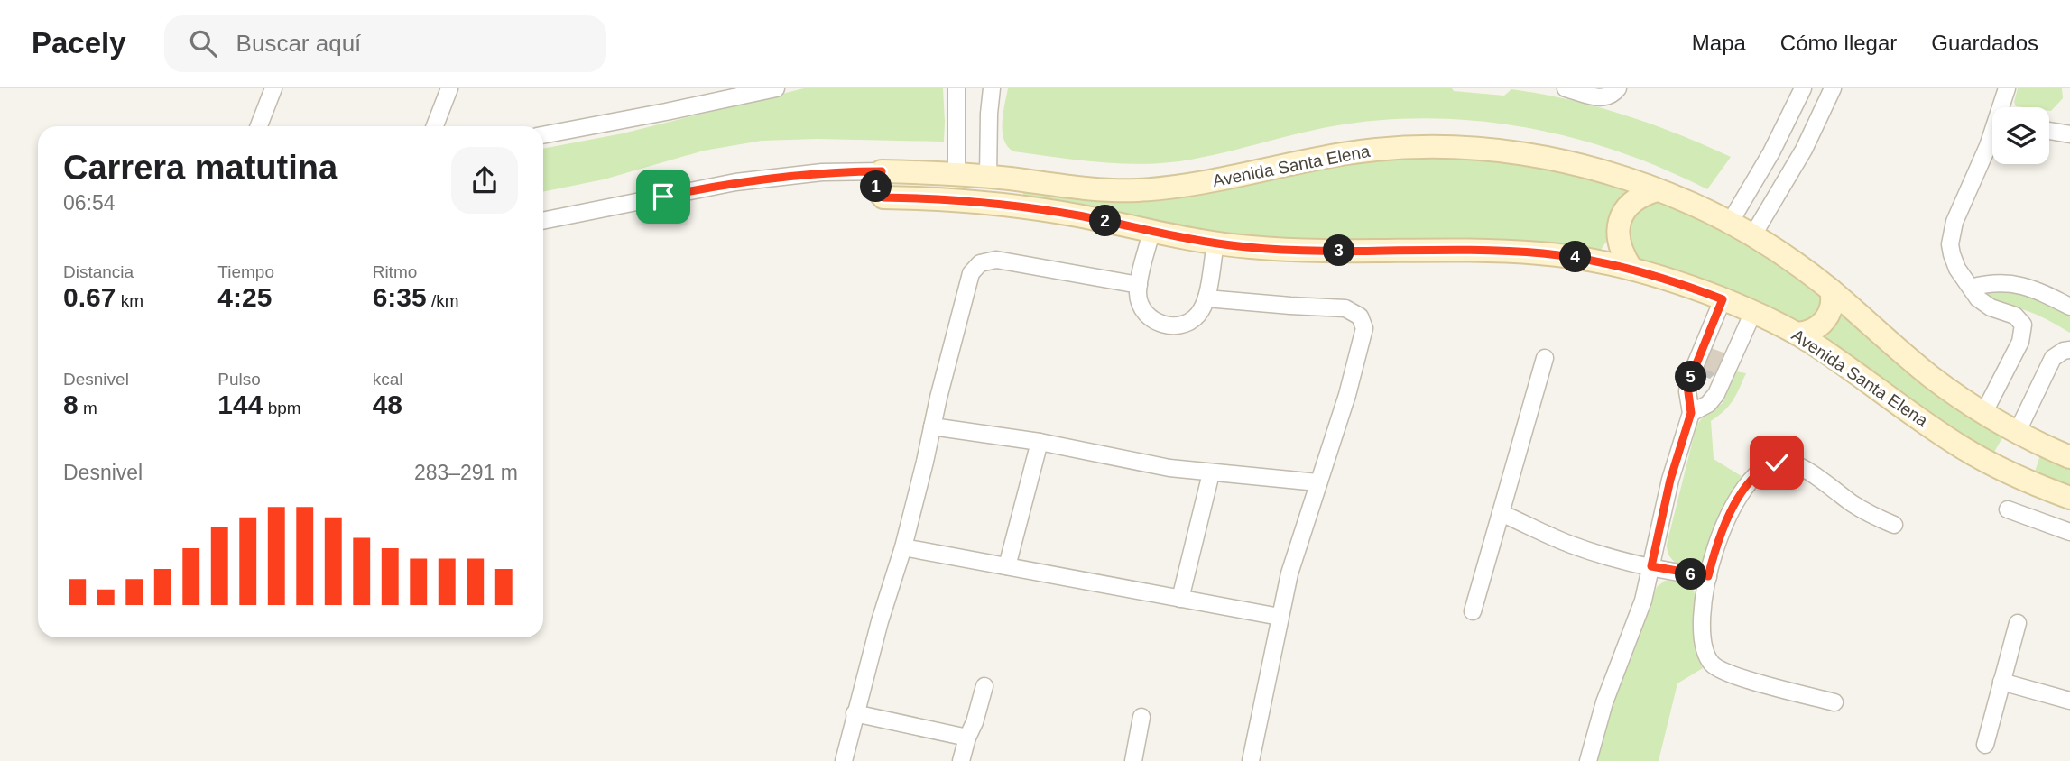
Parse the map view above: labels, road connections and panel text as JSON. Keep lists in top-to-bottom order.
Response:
{
  "streets": {
    "street": ["Avenida Santa Elena"]
  },
  "page": {
    "header": "Pacely",
    "search": "Buscar aquí",
    "nav": ["Mapa", "Cómo llegar", "Guardados"],
    "heading": ["Carrera matutina", "06:54"],
    "pins": [
      "1",
      "2",
      "3",
      "4",
      "5",
      "6"
    ],
    "stats": [
      ["Distancia", "0.67 km"],
      ["Tiempo", "4:25"],
      ["Ritmo", "6:35 /km"],
      ["Desnivel", "8 m"],
      ["Pulso", "144 bpm"],
      ["kcal", "48"]
    ],
    "chart": ["Desnivel", "283–291 m"]
  }
}
